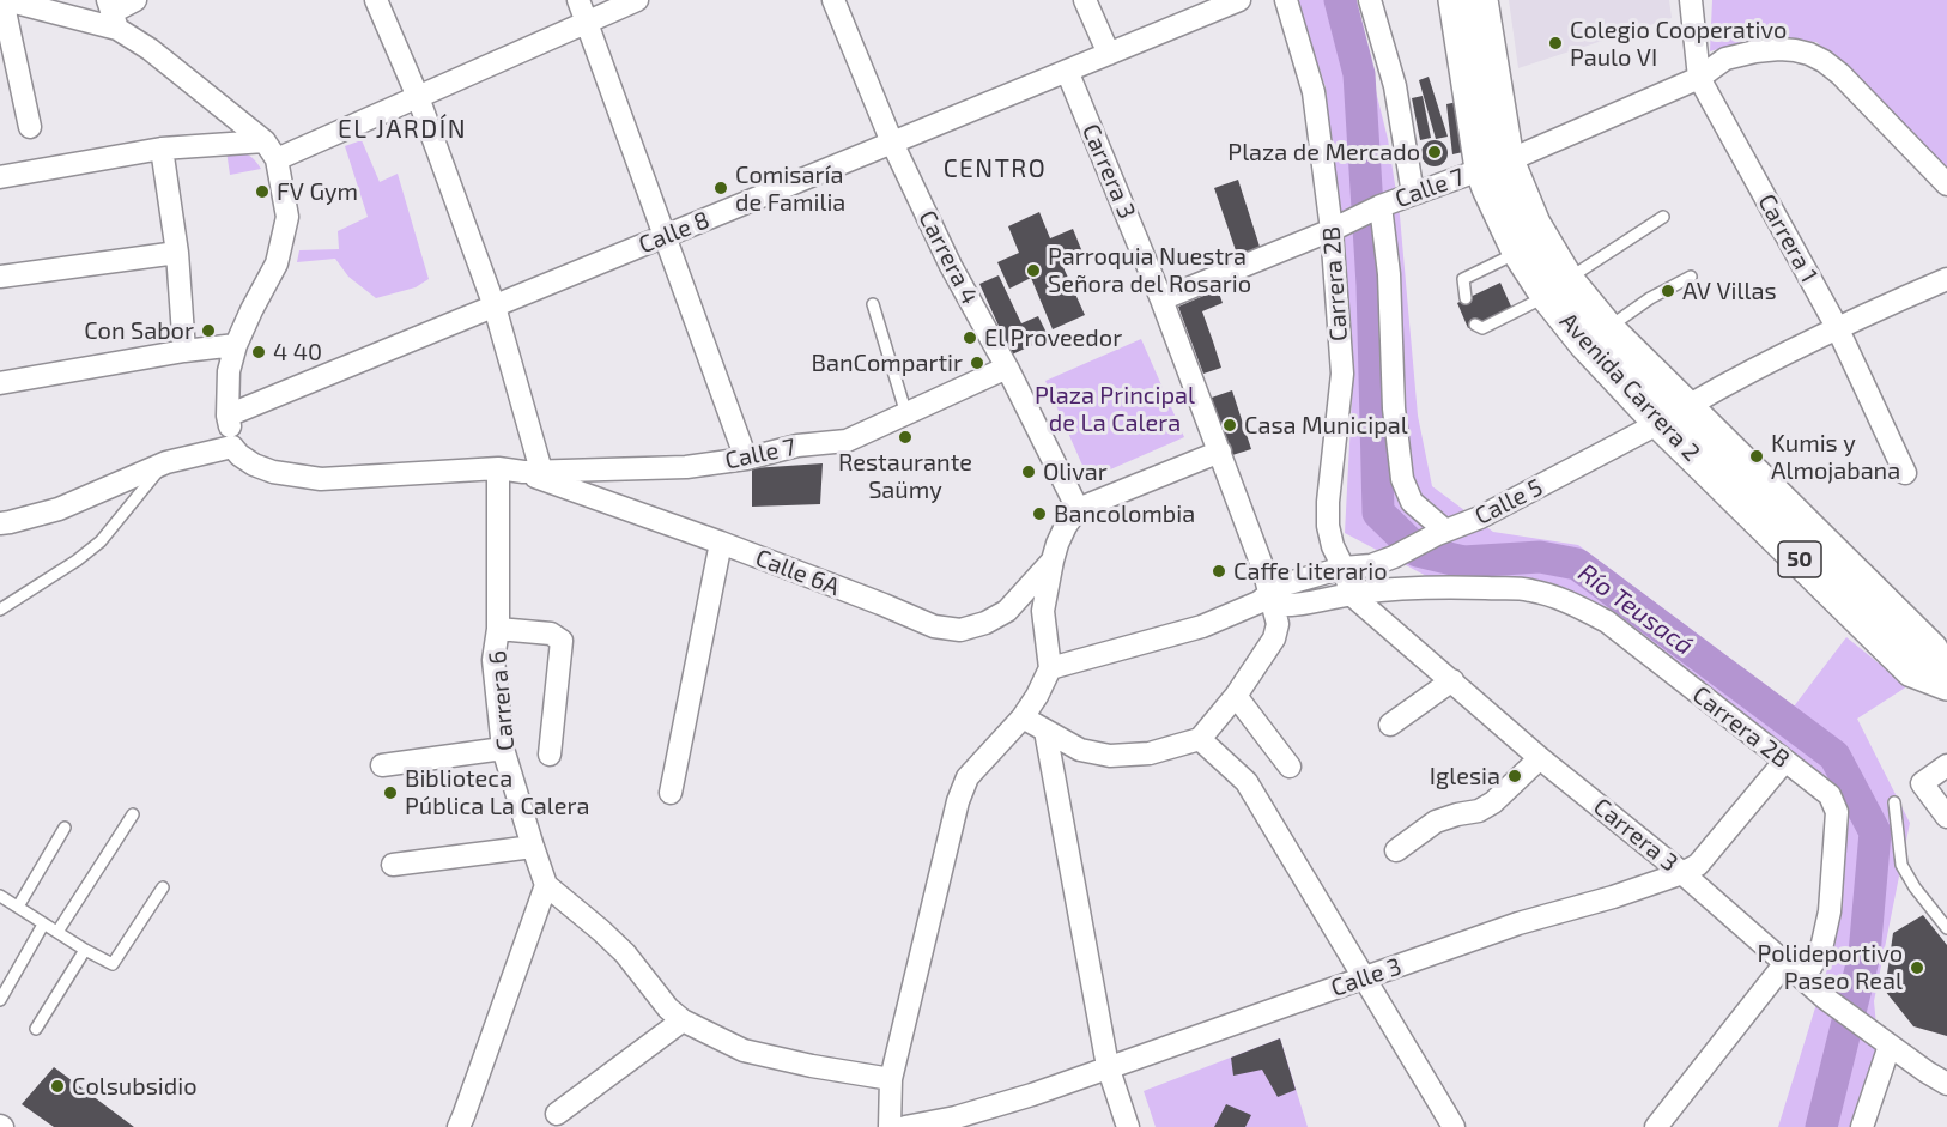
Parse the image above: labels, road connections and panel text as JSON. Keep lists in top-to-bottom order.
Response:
{
  "streets": {
    "main road": ["Avenida Carrera 2", "50"],
    "street": [
      "Carrera 3",
      "Calle 7",
      "Calle 8",
      "Carrera 1",
      "Carrera 4",
      "Carrera 2B",
      "Calle 5",
      "Calle 6A",
      "Carrera 6",
      "Calle 3"
    ]
  },
  "crossings": [
    ["Carrera 3", "Calle 7"],
    ["Carrera 3", "Calle 8"],
    ["Carrera 3", "Carrera 2B"],
    ["Carrera 3", "Calle 5"],
    ["Carrera 3", "Calle 3"],
    ["Calle 7", "Carrera 1"],
    ["Calle 7", "Carrera 4"],
    ["Calle 7", "Carrera 2B"],
    ["Calle 7", "Avenida Carrera 2"],
    ["Calle 7", "Calle 6A"],
    ["Calle 7", "Carrera 6"],
    ["Calle 8", "Carrera 4"],
    ["Carrera 1", "Calle 5"],
    ["Carrera 2B", "Calle 5"],
    ["Carrera 2B", "Calle 3"],
    ["Avenida Carrera 2", "Calle 5"]
  ],
  "districts": ["EL JARDÍN", "CENTRO"],
  "water": ["Río Teusacá"],
  "parks": ["Plaza Principal de La Calera"],
  "places": [
    "Colegio Cooperativo Paulo VI",
    "Plaza de Mercado",
    "Comisaría de Familia",
    "FV Gym",
    "Parroquia Nuestra Señora del Rosario",
    "AV Villas",
    "Con Sabor",
    "El Proveedor",
    "4 40",
    "BanCompartir",
    "Casa Municipal",
    "Restaurante Saümy",
    "Kumis y Almojabana",
    "Olivar",
    "Bancolombia",
    "Caffe Literario",
    "Iglesia",
    "Biblioteca Pública La Calera",
    "Polideportivo Paseo Real",
    "Colsubsidio"
  ]
}
